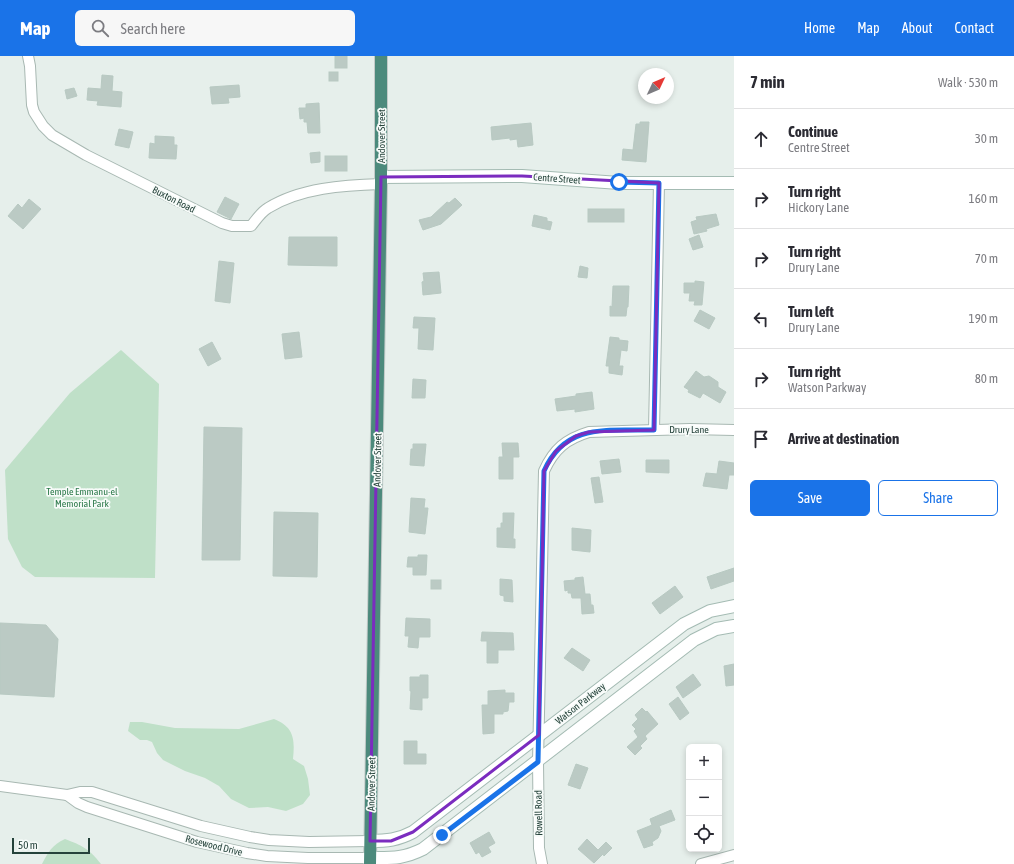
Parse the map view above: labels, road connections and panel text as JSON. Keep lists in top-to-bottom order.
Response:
{
  "streets": {
    "highway": ["Andover Street"],
    "main road": ["Centre Street", "Watson Parkway"],
    "street": [
      "Buxton Road",
      "Drury Lane",
      "Rowell Road",
      "Rosewood Drive"
    ]
  },
  "crossings": [
    ["Andover Street", "Centre Street"],
    ["Andover Street", "Buxton Road"],
    ["Andover Street", "Watson Parkway"],
    ["Andover Street", "Rosewood Drive"],
    ["Centre Street", "Buxton Road"],
    ["Drury Lane", "Watson Parkway"],
    ["Drury Lane", "Rowell Road"],
    ["Watson Parkway", "Rowell Road"],
    ["Watson Parkway", "Rosewood Drive"]
  ],
  "parks": ["Temple Emmanu-el Memorial Park"],
  "scale_bar": "50 m",
  "north": "top right",
  "page": {
    "header": "Map",
    "search": "Search here",
    "nav": [
      "Home",
      "Map",
      "About",
      "Contact"
    ],
    "heading": ["7 min", "Walk · 530 m"],
    "list": [
      ["Continue", "Centre Street", "30 m"],
      ["Turn right", "Hickory Lane", "160 m"],
      ["Turn right", "Drury Lane", "70 m"],
      ["Turn left", "Drury Lane", "190 m"],
      ["Turn right", "Watson Parkway", "80 m"],
      "Arrive at destination"
    ],
    "buttons": ["Save", "Share"],
    "map_buttons": ["+", "−"],
    "scale": "50 m"
  }
}
